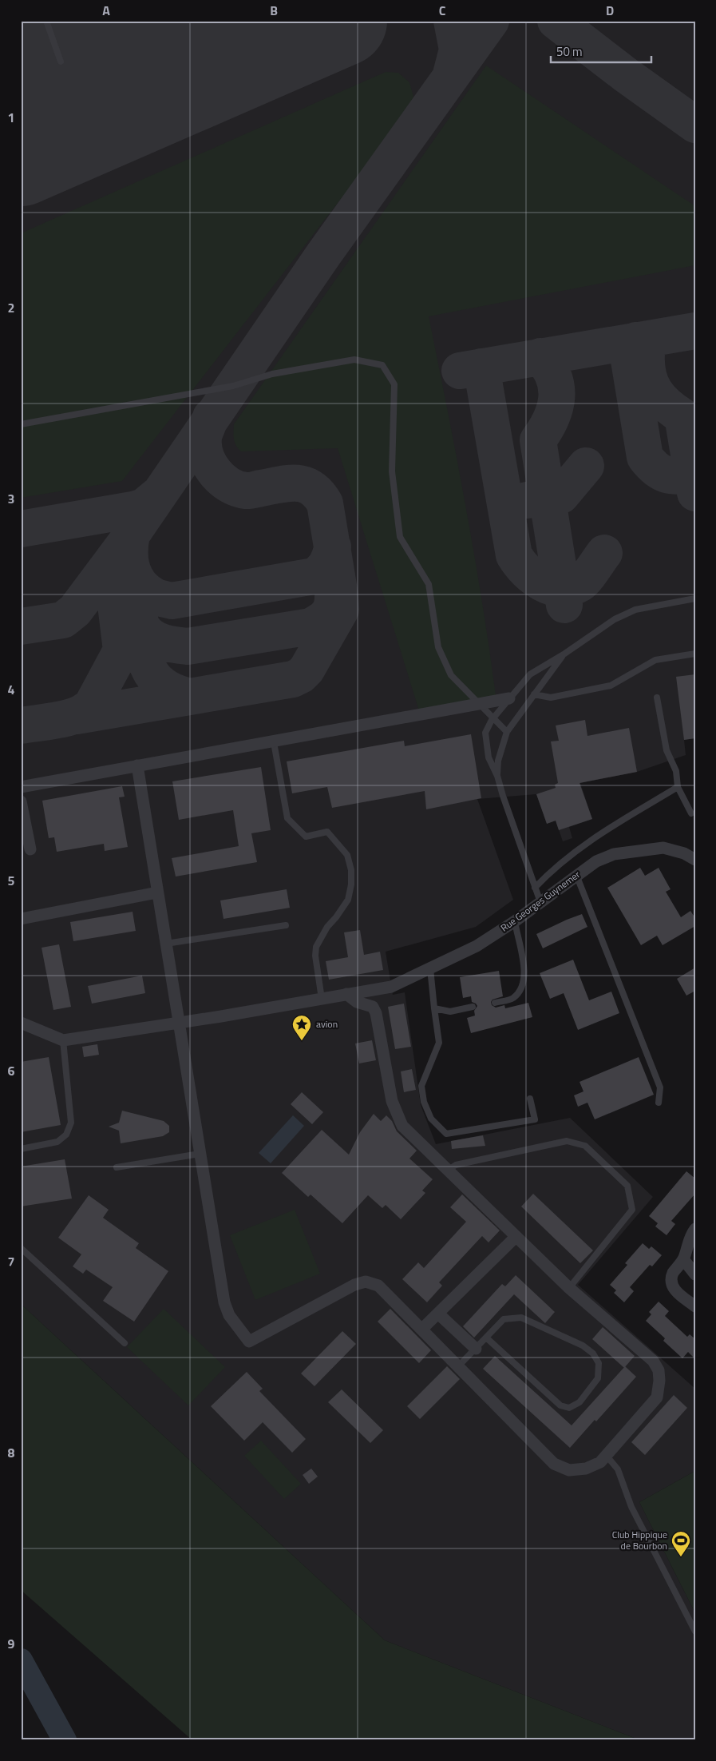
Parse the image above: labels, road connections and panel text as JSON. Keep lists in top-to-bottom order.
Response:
{
  "streets": {
    "street": ["Rue Georges Guynemer"]
  },
  "places": {
    "place": ["avion"],
    "sports": ["Club Hippique de Bourbon"]
  },
  "scale_bar": "50 m",
  "grid": {
    "columns": [
      "A",
      "B",
      "C",
      "D"
    ],
    "rows": [
      "1",
      "2",
      "3",
      "4",
      "5",
      "6",
      "7",
      "8",
      "9"
    ]
  }
}
